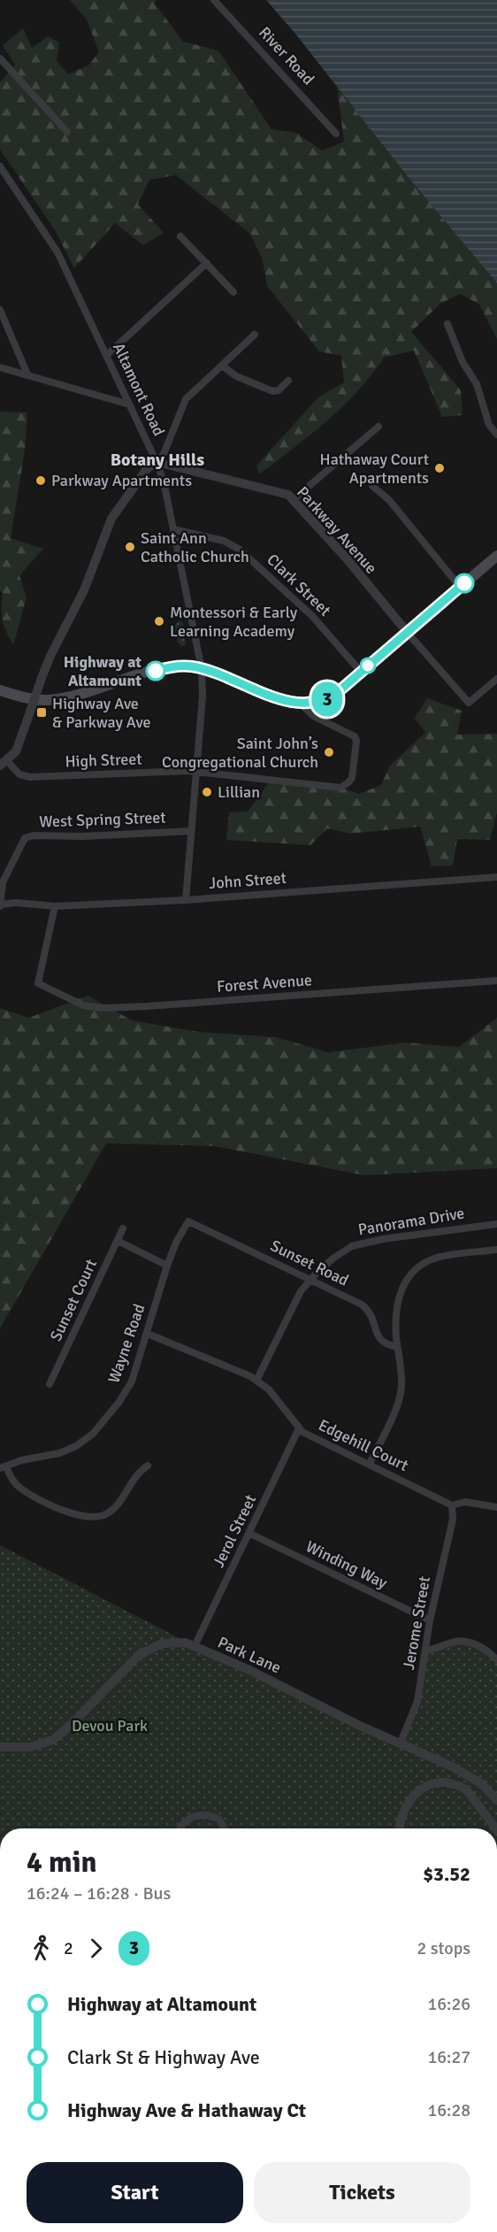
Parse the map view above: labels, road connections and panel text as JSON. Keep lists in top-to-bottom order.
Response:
{
  "streets": {
    "street": [
      "River Road",
      "Altamont Road",
      "Parkway Avenue",
      "Clark Street",
      "High Street",
      "West Spring Street",
      "John Street",
      "Forest Avenue",
      "Panorama Drive",
      "Sunset Road",
      "Sunset Court",
      "Wayne Road",
      "Edgehill Court",
      "Jerol Street",
      "Winding Way",
      "Jerome Street",
      "Park Lane"
    ]
  },
  "crossings": [
    ["Altamont Road", "Parkway Avenue"],
    ["Altamont Road", "Clark Street"],
    ["Altamont Road", "High Street"],
    ["Altamont Road", "West Spring Street"],
    ["Altamont Road", "John Street"],
    ["West Spring Street", "John Street"],
    ["John Street", "Forest Avenue"],
    ["Panorama Drive", "Sunset Road"],
    ["Panorama Drive", "Edgehill Court"],
    ["Sunset Road", "Wayne Road"],
    ["Wayne Road", "Edgehill Court"],
    ["Edgehill Court", "Jerol Street"],
    ["Edgehill Court", "Jerome Street"],
    ["Jerol Street", "Winding Way"],
    ["Jerol Street", "Park Lane"],
    ["Winding Way", "Jerome Street"],
    ["Jerome Street", "Park Lane"]
  ],
  "districts": ["Botany Hills"],
  "parks": ["Devou Park"],
  "places": {
    "other": [
      "Hathaway Court Apartments",
      "Parkway Apartments",
      "Saint Ann Catholic Church",
      "Montessori & Early Learning Academy",
      "Highway at Altamount",
      "Saint John’s Congregational Church",
      "Lillian"
    ],
    "transit": ["Highway Ave & Parkway Ave"]
  },
  "lines": ["bus line 3"],
  "page": {
    "on_map": "3",
    "heading": ["4 min", "16:24 – 16:28 · Bus", "$3.52"],
    "legs": ["2", "3", "2 stops"],
    "list": [
      {
        "name": "Highway at Altamount",
        "value": "16:26"
      },
      {
        "name": "Clark St & Highway Ave",
        "value": "16:27"
      },
      {
        "name": "Highway Ave & Hathaway Ct",
        "value": "16:28"
      }
    ],
    "buttons": ["Start", "Tickets"]
  }
}
